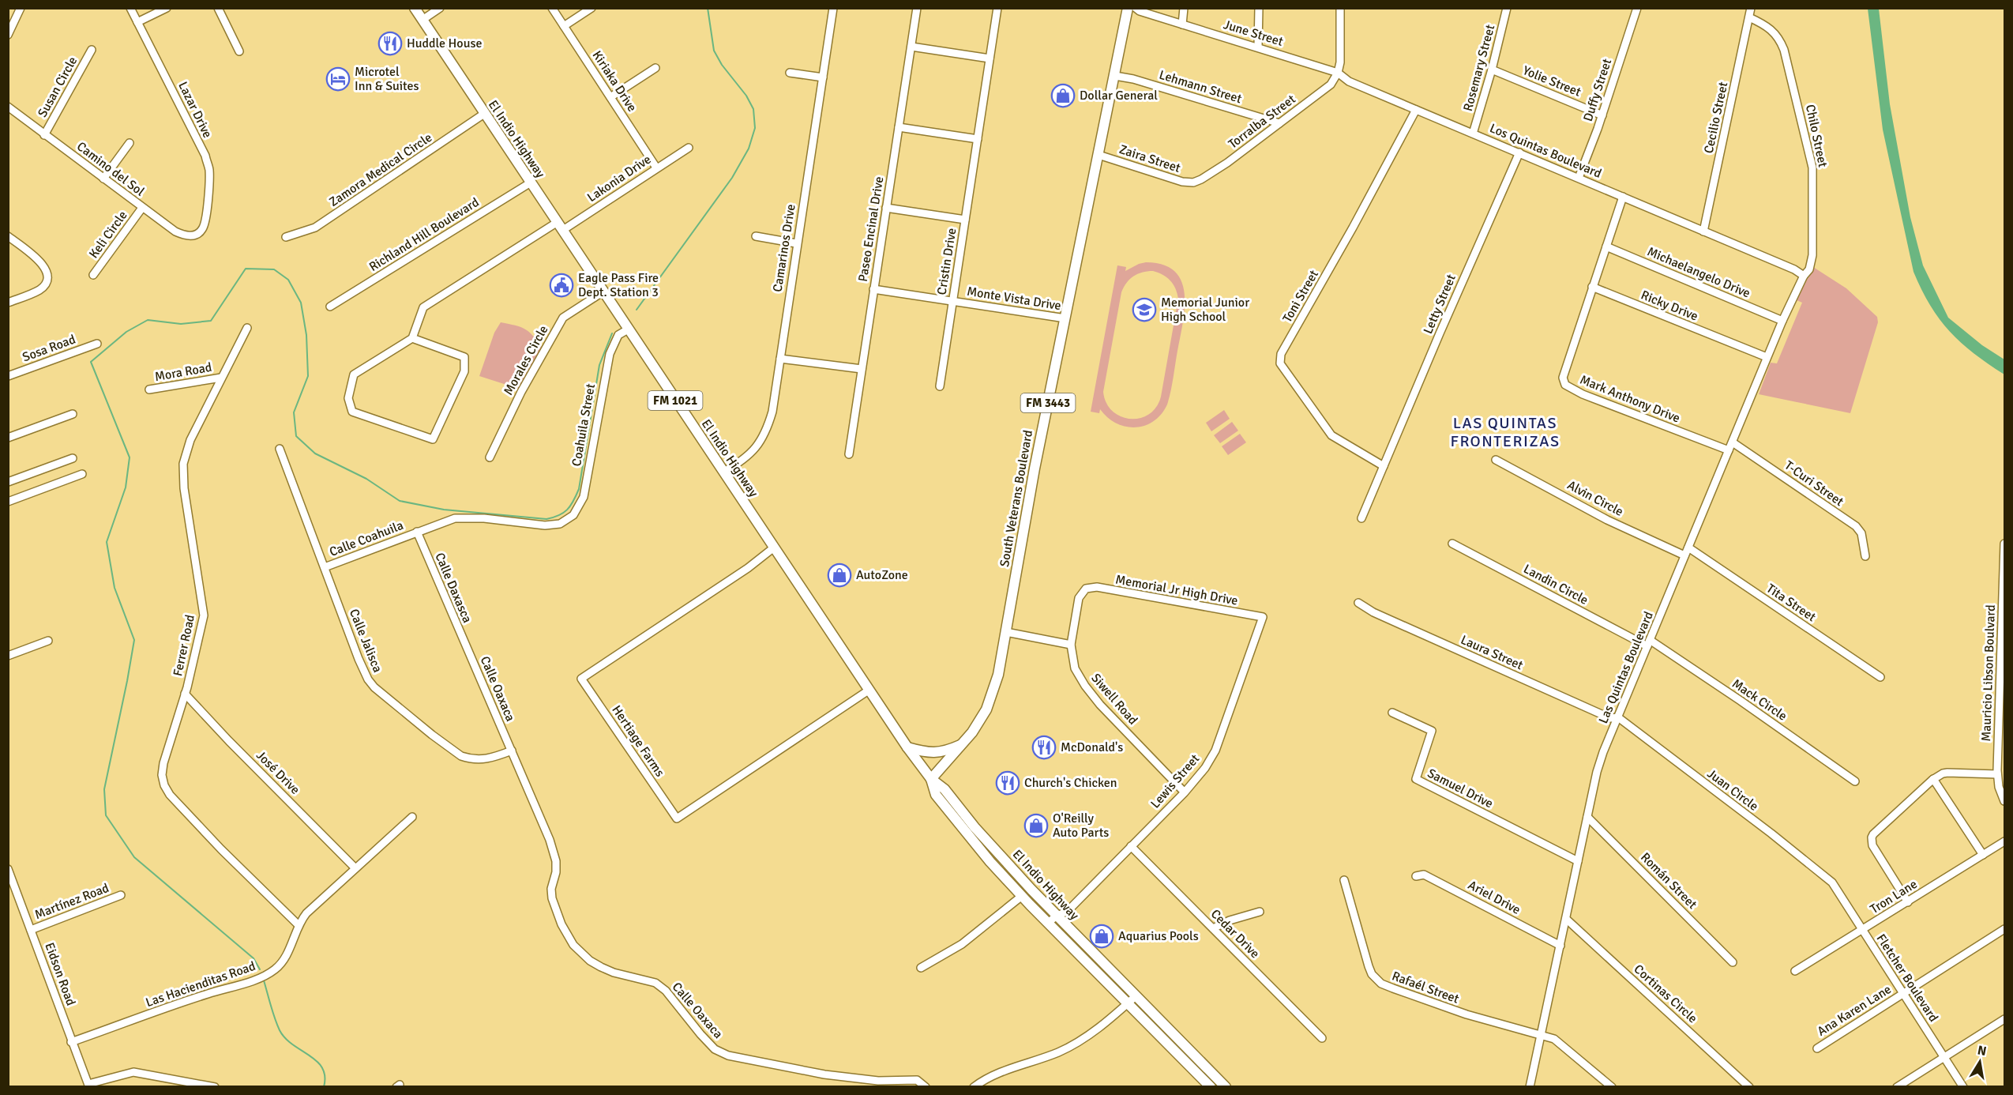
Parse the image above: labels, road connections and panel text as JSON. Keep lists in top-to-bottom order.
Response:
{
  "streets": {
    "main road": [
      "El Indio Highway",
      "FM 1021",
      "FM 3443",
      "South Veterans Boulevard"
    ],
    "street": [
      "June Street",
      "Rosemary Street",
      "Kiriaka Drive",
      "Yolie Street",
      "Susan Circle",
      "Lehmann Street",
      "Duffy Street",
      "Lazar Drive",
      "Cecilio Street",
      "Torralba Street",
      "Chilo Street",
      "Los Quintas Boulevard",
      "Zaira Street",
      "Camino del Sol",
      "Zamora Medical Circle",
      "Lakonia Drive",
      "Paseo Encinal Drive",
      "Keli Circle",
      "Richland Hill Boulevard",
      "Camarinos Drive",
      "Cristin Drive",
      "Michaelangelo Drive",
      "Toni Street",
      "Monte Vista Drive",
      "Letty Street",
      "Ricky Drive",
      "Sosa Road",
      "Morales Circle",
      "Mora Road",
      "Mark Anthony Drive",
      "Coahuila Street",
      "T-Curi Street",
      "Alvin Circle",
      "Calle Coahuila",
      "Landin Circle",
      "Calle Daxasca",
      "Memorial Jr High Drive",
      "Tita Street",
      "Calle Jalisca",
      "Ferrer Road",
      "Laura Street",
      "Las Quintas Boulevard",
      "Mauricio Libson Boulvard",
      "Calle Oaxaca",
      "Siwell Road",
      "Mack Circle",
      "Hertiage Farms",
      "José Drive",
      "Lewis Street",
      "Samuel Drive",
      "Juan Circle",
      "Román Street",
      "Tron Lane",
      "Ariel Drive",
      "Martínez Road",
      "Cedar Drive",
      "Eidson Road",
      "Fletcher Boulevard",
      "Las Hacienditas Road",
      "Rafaél Street",
      "Cortinas Circle",
      "Ana Karen Lane"
    ]
  },
  "crossings": [
    ["June Street", "Torralba Street"],
    ["June Street", "Los Quintas Boulevard"],
    ["Rosemary Street", "Yolie Street"],
    ["Rosemary Street", "Los Quintas Boulevard"],
    ["Kiriaka Drive", "Lakonia Drive"],
    ["Yolie Street", "Duffy Street"],
    ["Susan Circle", "Camino del Sol"],
    ["Lehmann Street", "Torralba Street"],
    ["Lehmann Street", "South Veterans Boulevard"],
    ["Duffy Street", "Los Quintas Boulevard"],
    ["Lazar Drive", "Camino del Sol"],
    ["Cecilio Street", "Chilo Street"],
    ["Cecilio Street", "Los Quintas Boulevard"],
    ["Torralba Street", "Los Quintas Boulevard"],
    ["Torralba Street", "Zaira Street"],
    ["Chilo Street", "Los Quintas Boulevard"],
    ["Chilo Street", "Las Quintas Boulevard"],
    ["El Indio Highway", "Zamora Medical Circle"],
    ["El Indio Highway", "Lakonia Drive"],
    ["El Indio Highway", "Richland Hill Boulevard"],
    ["El Indio Highway", "Camarinos Drive"],
    ["El Indio Highway", "Morales Circle"],
    ["El Indio Highway", "Coahuila Street"],
    ["El Indio Highway", "South Veterans Boulevard"],
    ["El Indio Highway", "Hertiage Farms"],
    ["El Indio Highway", "Lewis Street"],
    ["Los Quintas Boulevard", "Toni Street"],
    ["Los Quintas Boulevard", "Letty Street"],
    ["Los Quintas Boulevard", "Las Quintas Boulevard"],
    ["Zaira Street", "South Veterans Boulevard"],
    ["Camino del Sol", "Keli Circle"],
    ["Paseo Encinal Drive", "Monte Vista Drive"],
    ["Cristin Drive", "Monte Vista Drive"],
    ["Michaelangelo Drive", "Las Quintas Boulevard"],
    ["Toni Street", "Letty Street"],
    ["Monte Vista Drive", "South Veterans Boulevard"],
    ["Ricky Drive", "Mark Anthony Drive"],
    ["Ricky Drive", "Las Quintas Boulevard"],
    ["Mora Road", "Ferrer Road"],
    ["Mark Anthony Drive", "Las Quintas Boulevard"],
    ["Coahuila Street", "Calle Coahuila"],
    ["T-Curi Street", "Las Quintas Boulevard"],
    ["Alvin Circle", "Las Quintas Boulevard"],
    ["Calle Coahuila", "Calle Daxasca"],
    ["Calle Coahuila", "Calle Jalisca"],
    ["Landin Circle", "Las Quintas Boulevard"],
    ["Landin Circle", "Mack Circle"],
    ["Calle Daxasca", "Calle Oaxaca"],
    ["Memorial Jr High Drive", "Siwell Road"],
    ["Memorial Jr High Drive", "Lewis Street"],
    ["Tita Street", "Las Quintas Boulevard"],
    ["Calle Jalisca", "Calle Oaxaca"],
    ["Ferrer Road", "José Drive"],
    ["Ferrer Road", "Las Hacienditas Road"],
    ["Laura Street", "Las Quintas Boulevard"],
    ["Laura Street", "Juan Circle"],
    ["Las Quintas Boulevard", "Mack Circle"],
    ["Las Quintas Boulevard", "Samuel Drive"],
    ["Las Quintas Boulevard", "Juan Circle"],
    ["Las Quintas Boulevard", "Román Street"],
    ["Las Quintas Boulevard", "Ariel Drive"],
    ["Las Quintas Boulevard", "Rafaél Street"],
    ["Las Quintas Boulevard", "Cortinas Circle"],
    ["Siwell Road", "Lewis Street"],
    ["José Drive", "Las Hacienditas Road"],
    ["Lewis Street", "Cedar Drive"],
    ["Juan Circle", "Fletcher Boulevard"],
    ["Tron Lane", "Fletcher Boulevard"],
    ["Martínez Road", "Eidson Road"],
    ["Eidson Road", "Las Hacienditas Road"],
    ["Fletcher Boulevard", "Ana Karen Lane"]
  ],
  "districts": ["LAS QUINTAS FRONTERIZAS"],
  "places": {
    "restaurant": ["Huddle House", "McDonald's", "Church's Chicken"],
    "hotel": ["Microtel Inn & Suites"],
    "shop": [
      "Dollar General",
      "AutoZone",
      "O'Reilly Auto Parts",
      "Aquarius Pools"
    ],
    "public building": ["Eagle Pass Fire Dept. Station 3"],
    "school or university": ["Memorial Junior High School"]
  },
  "north": "top"
}
